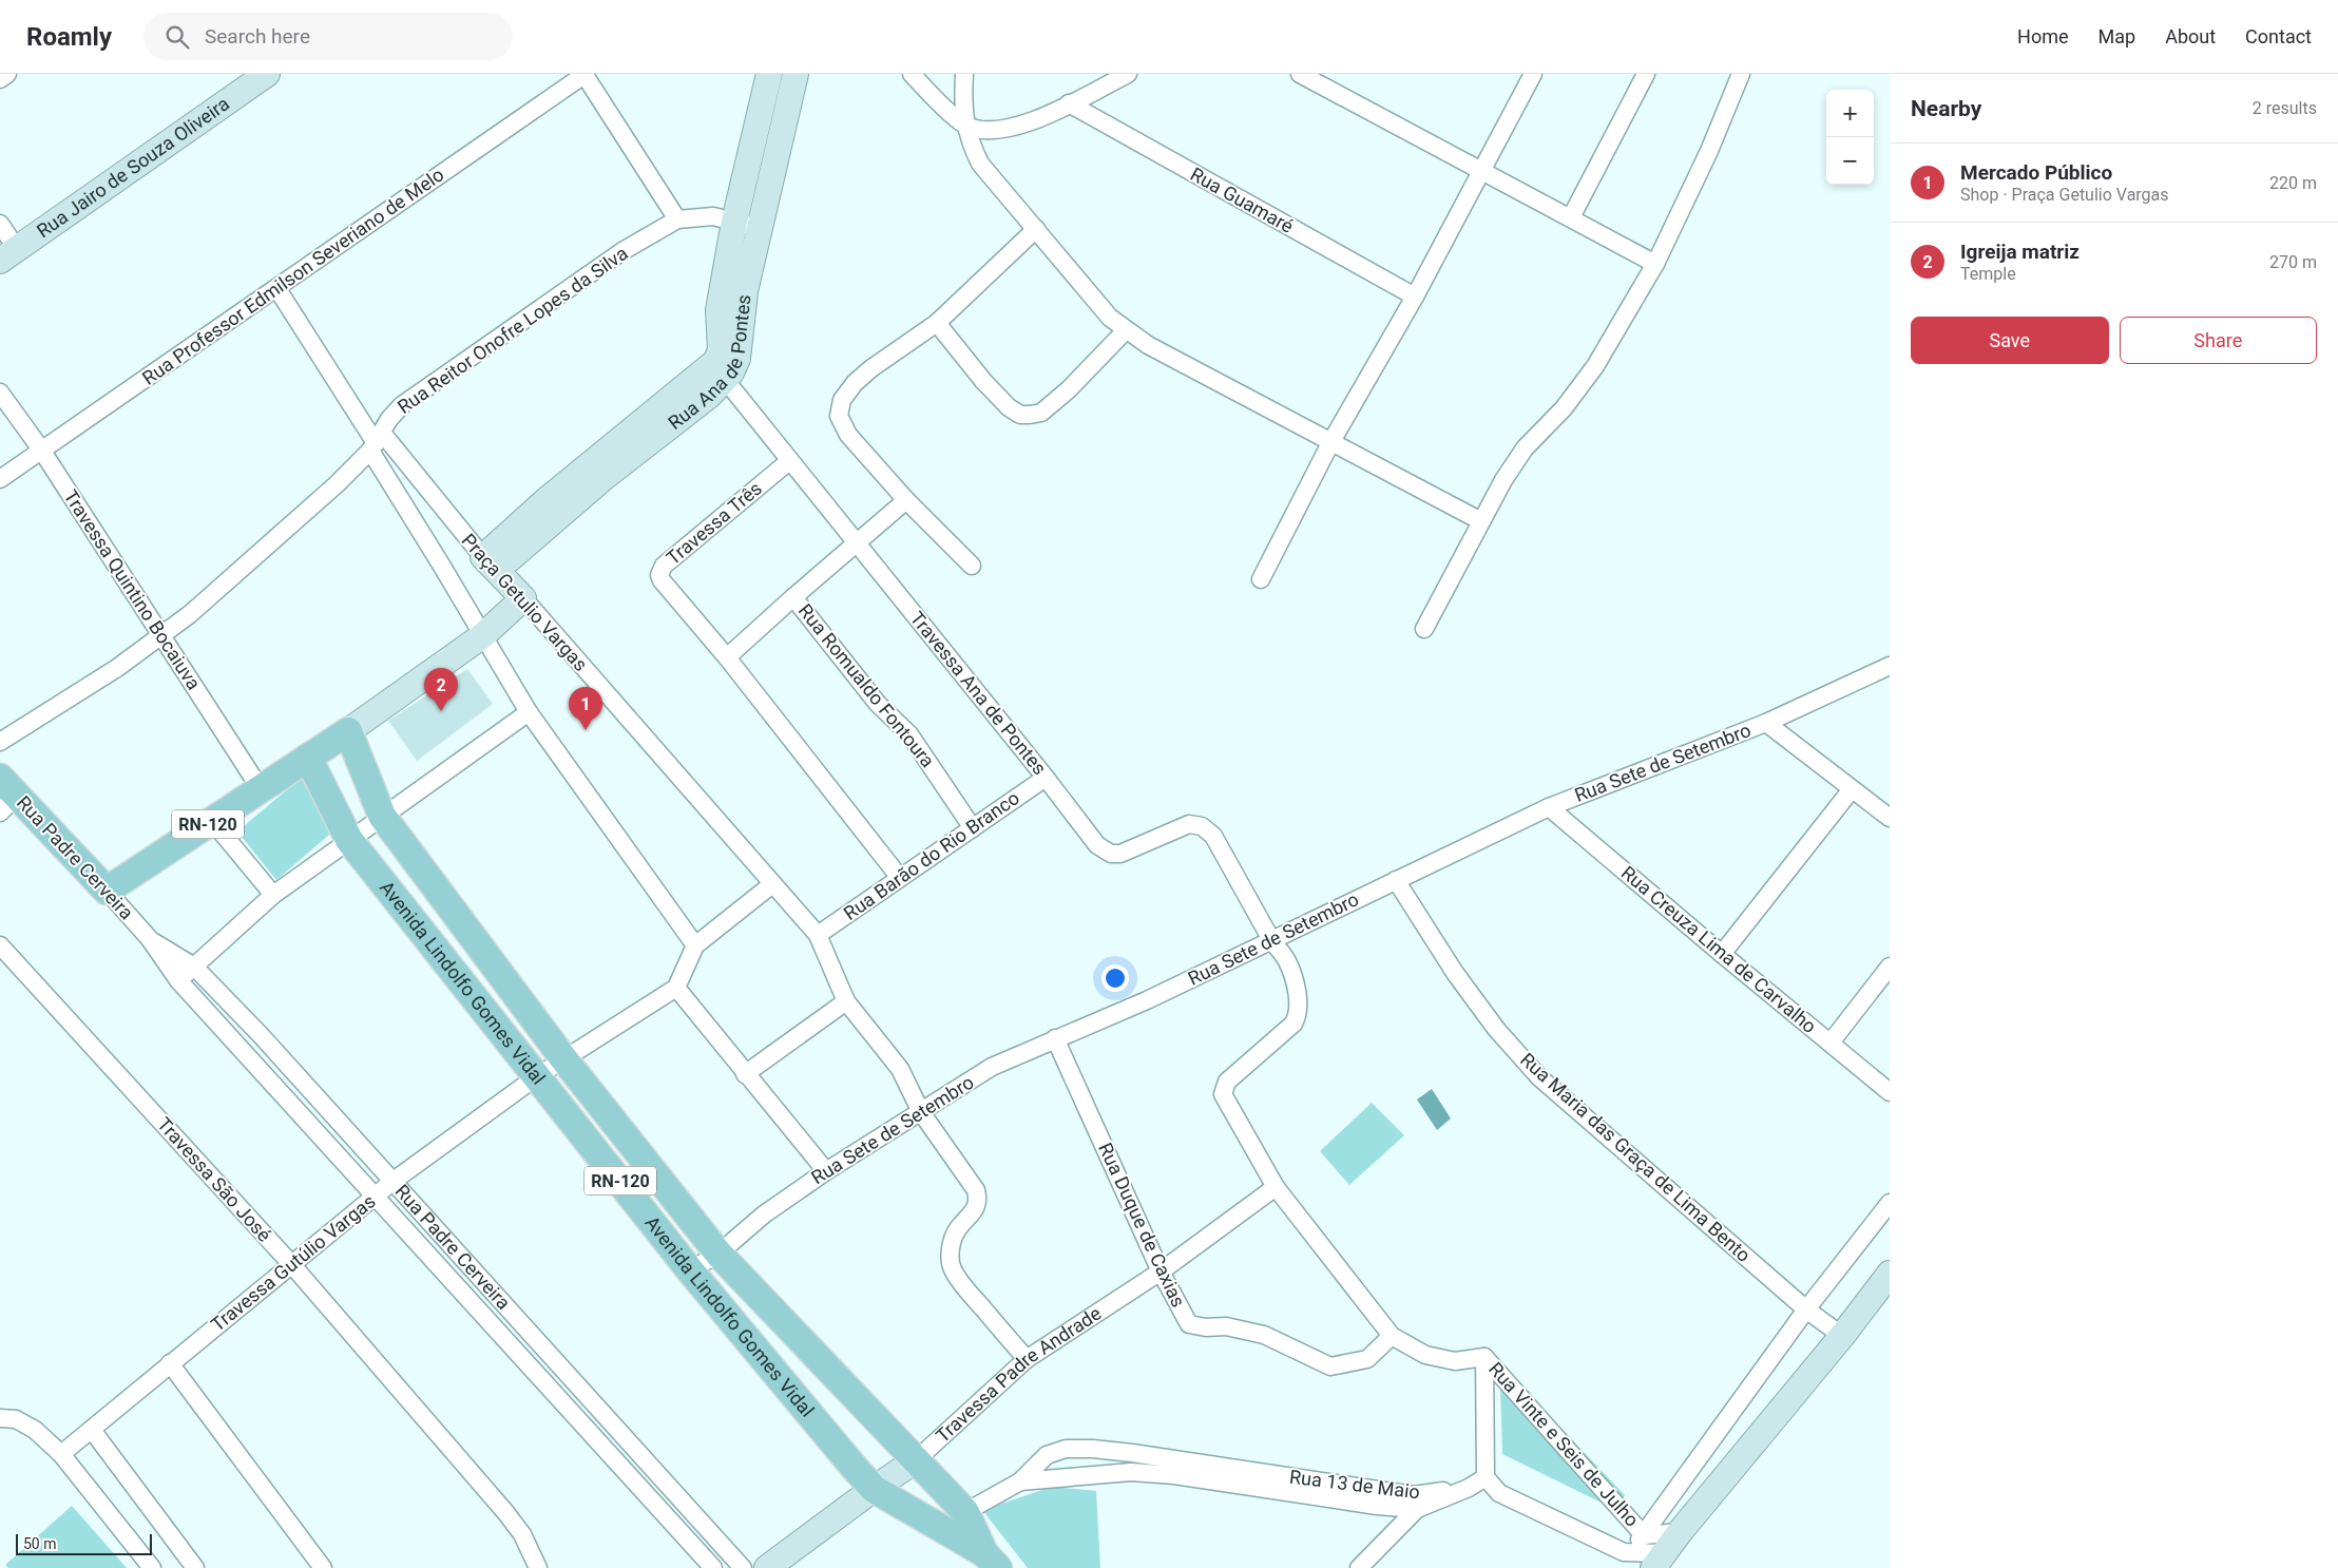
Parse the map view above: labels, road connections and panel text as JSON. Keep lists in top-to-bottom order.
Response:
{
  "streets": {
    "main road": [
      "Rua Jairo de Souza Oliveira",
      "Rua Ana de Pontes",
      "Praça Getulio Vargas",
      "RN-120",
      "Rua Padre Cerveira",
      "Avenida Lindolfo Gomes Vidal",
      "Travessa Padre Andrade"
    ],
    "street": [
      "Rua Guamaré",
      "Rua Professor Edmilson Severiano de Melo",
      "Rua Reitor Onofre Lopes da Silva",
      "Travessa Três",
      "Travessa Quintino Bocaiuva",
      "Rua Romualdo Fontoura",
      "Travessa Ana de Pontes",
      "Rua Sete de Setembro",
      "Rua Barão do Rio Branco",
      "Rua Creuza Lima de Carvalho",
      "Rua Maria das Graça de Lima Bento",
      "Travessa São José",
      "Rua Duque de Caxias",
      "Travessa Gutúlio Vargas",
      "Rua Vinte e Seis de Julho",
      "Rua 13 de Maio"
    ]
  },
  "crossings": [
    ["Rua Professor Edmilson Severiano de Melo", "Travessa Quintino Bocaiuva"],
    ["Rua Professor Edmilson Severiano de Melo", "Praça Getulio Vargas"],
    ["Rua Reitor Onofre Lopes da Silva", "Rua Ana de Pontes"],
    ["Rua Reitor Onofre Lopes da Silva", "Travessa Quintino Bocaiuva"],
    ["Rua Reitor Onofre Lopes da Silva", "Praça Getulio Vargas"],
    ["Rua Ana de Pontes", "Praça Getulio Vargas"],
    ["Rua Ana de Pontes", "Travessa Ana de Pontes"],
    ["Travessa Três", "Travessa Ana de Pontes"],
    ["Travessa Quintino Bocaiuva", "RN-120"],
    ["Praça Getulio Vargas", "Rua Sete de Setembro"],
    ["Praça Getulio Vargas", "Rua Barão do Rio Branco"],
    ["Praça Getulio Vargas", "Travessa Padre Andrade"],
    ["Rua Romualdo Fontoura", "Rua Barão do Rio Branco"],
    ["Travessa Ana de Pontes", "Rua Barão do Rio Branco"],
    ["Travessa Ana de Pontes", "Rua Vinte e Seis de Julho"],
    ["Rua Sete de Setembro", "Rua Creuza Lima de Carvalho"],
    ["Rua Sete de Setembro", "Avenida Lindolfo Gomes Vidal"],
    ["Rua Sete de Setembro", "Rua Maria das Graça de Lima Bento"],
    ["Rua Sete de Setembro", "Rua Duque de Caxias"],
    ["Rua Sete de Setembro", "Rua Vinte e Seis de Julho"],
    ["RN-120", "Rua Padre Cerveira"],
    ["RN-120", "Avenida Lindolfo Gomes Vidal"],
    ["Rua Padre Cerveira", "Travessa Gutúlio Vargas"],
    ["Avenida Lindolfo Gomes Vidal", "Travessa Gutúlio Vargas"],
    ["Avenida Lindolfo Gomes Vidal", "Travessa Padre Andrade"],
    ["Avenida Lindolfo Gomes Vidal", "Rua 13 de Maio"],
    ["Travessa São José", "Travessa Gutúlio Vargas"],
    ["Rua Duque de Caxias", "Travessa Padre Andrade"],
    ["Rua Duque de Caxias", "Rua Vinte e Seis de Julho"],
    ["Travessa Padre Andrade", "Rua Vinte e Seis de Julho"]
  ],
  "scale_bar": "50 m",
  "page": {
    "header": "Roamly",
    "search": "Search here",
    "nav": [
      "Home",
      "Map",
      "About",
      "Contact"
    ],
    "heading": ["Nearby", "2 results"],
    "map_buttons": ["+", "−"],
    "list": [
      {
        "mark": "1",
        "name": "Mercado Público",
        "note": "Shop · Praça Getulio Vargas",
        "value": "220 m"
      },
      {
        "mark": "2",
        "name": "Igreija matriz",
        "note": "Temple",
        "value": "270 m"
      }
    ],
    "buttons": ["Save", "Share"],
    "pins": ["2", "1"],
    "scale": "50 m"
  }
}
